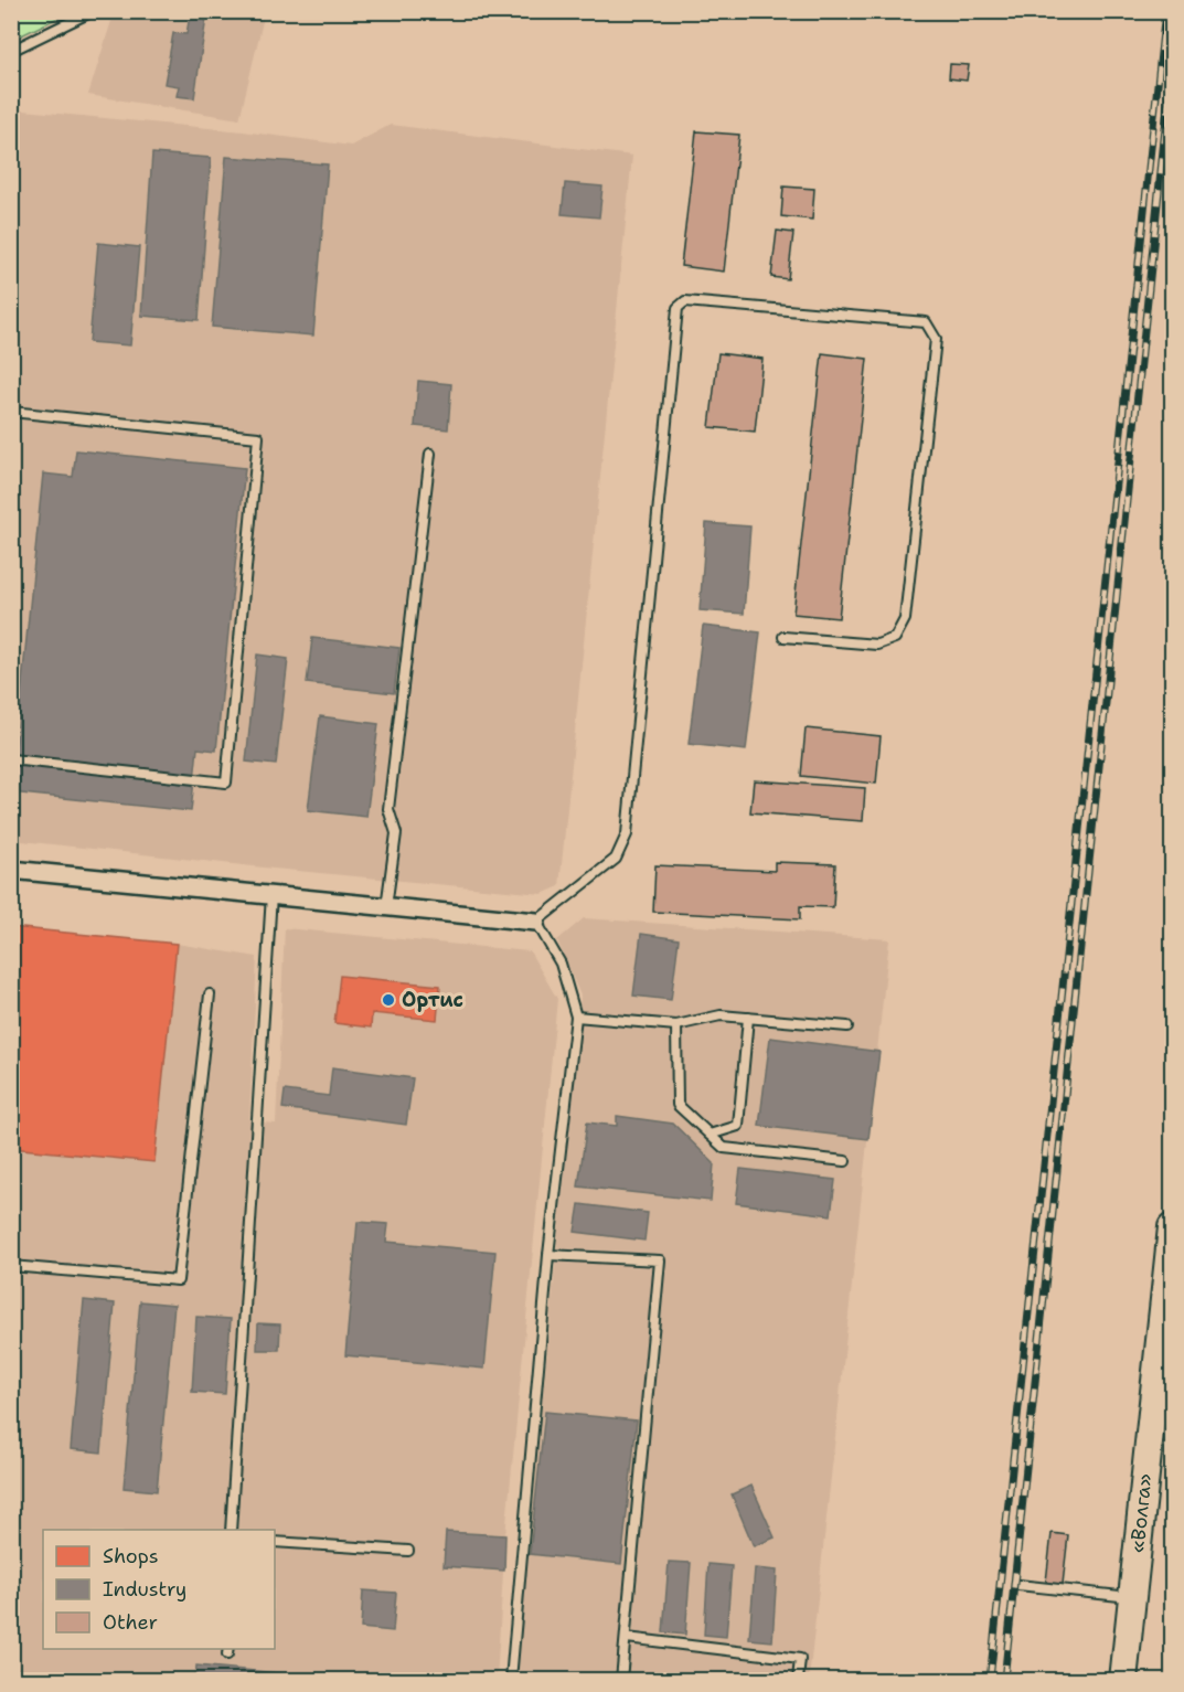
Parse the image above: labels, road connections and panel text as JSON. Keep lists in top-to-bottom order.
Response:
{
  "streets": {
    "highway": ["«Волга»"]
  },
  "places": ["Ортис"],
  "legend": ["Shops", "Industry", "Other"]
}
